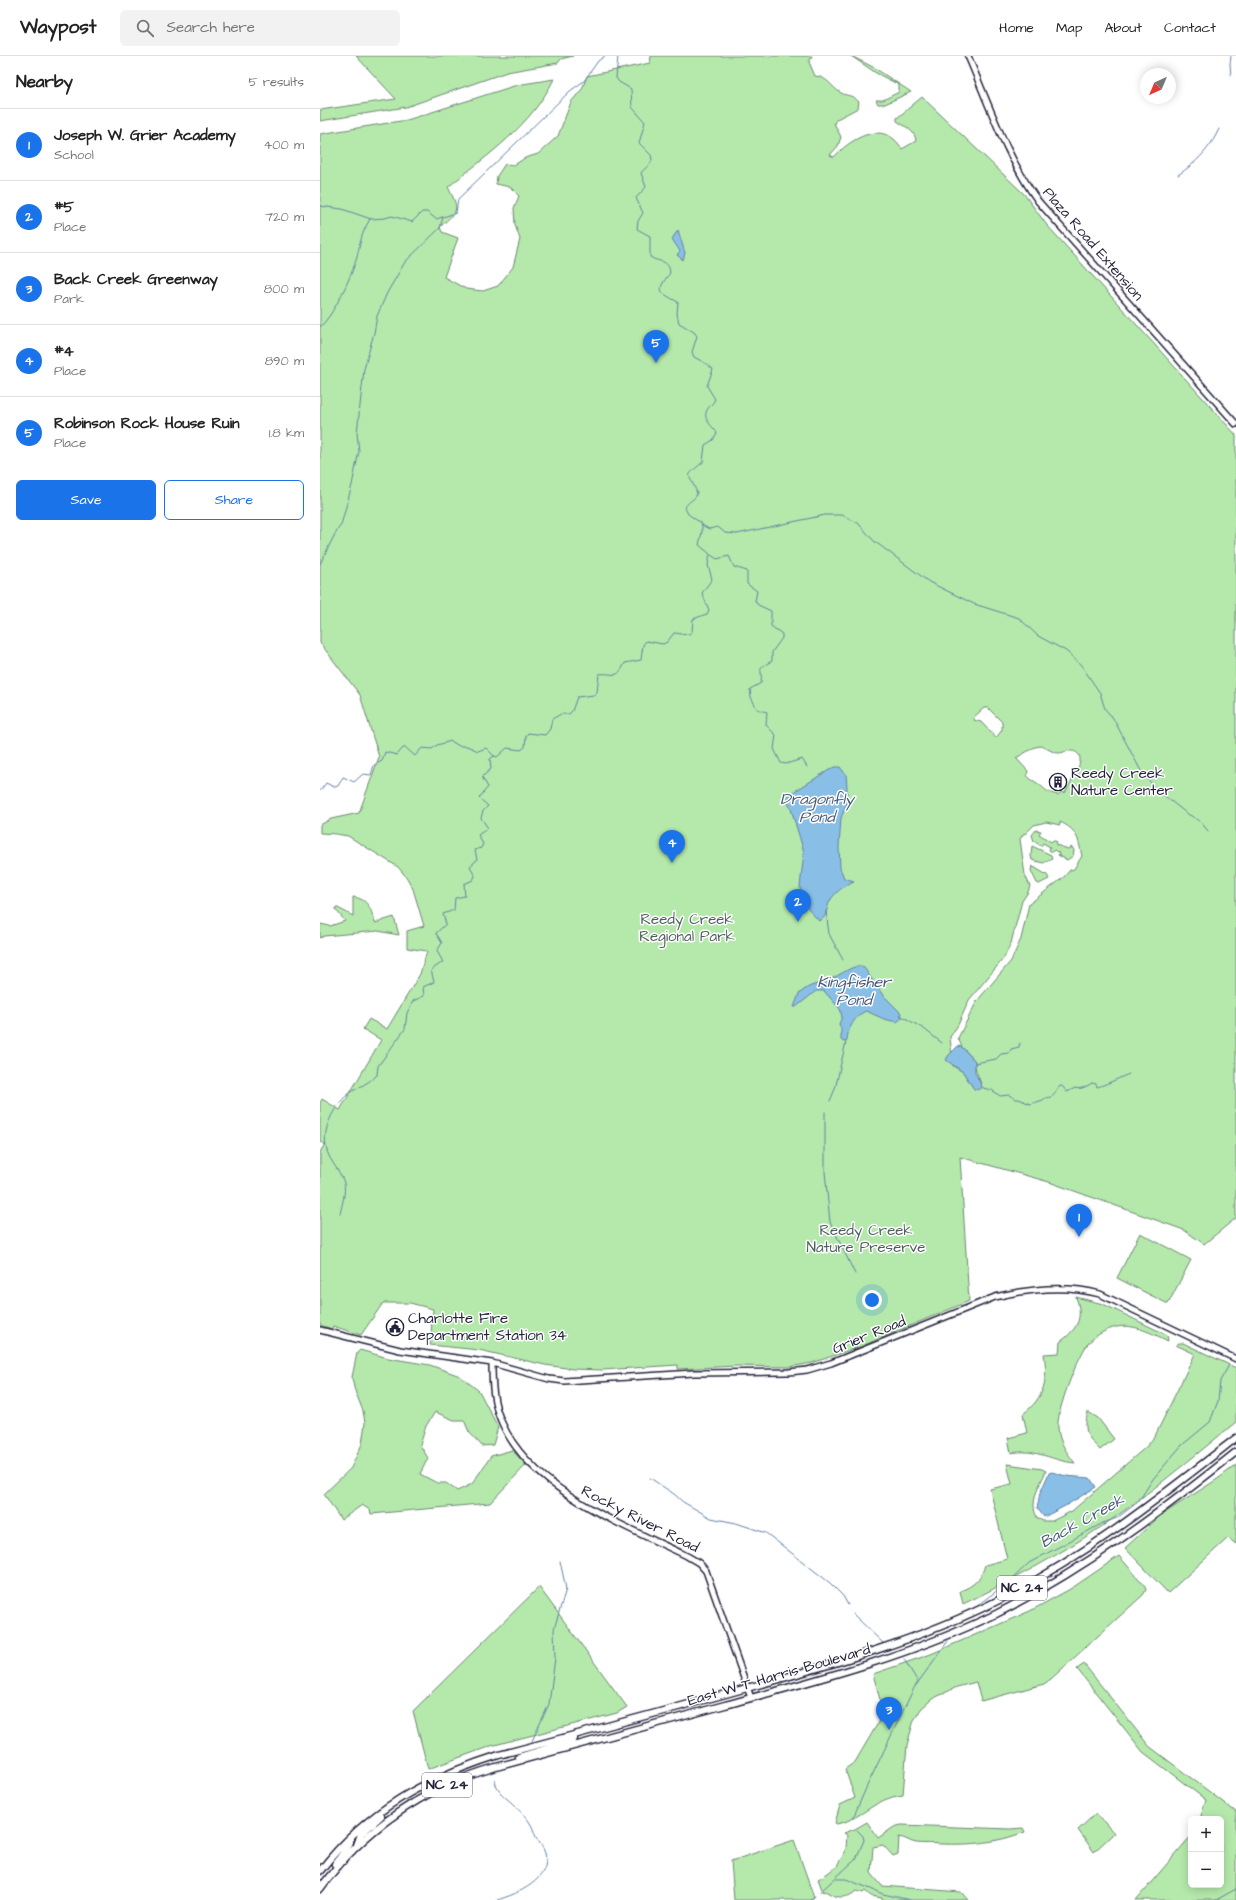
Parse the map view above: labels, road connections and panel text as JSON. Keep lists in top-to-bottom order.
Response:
{
  "streets": {
    "main road": ["NC 24", "East W T Harris Boulevard"],
    "street": ["Plaza Road Extension", "Grier Road", "Rocky River Road"]
  },
  "crossings": [
    ["Grier Road", "Rocky River Road"],
    ["Rocky River Road", "East W T Harris Boulevard"]
  ],
  "water": ["Dragonfly Pond", "Kingfisher Pond", "Back Creek"],
  "parks": ["Reedy Creek Regional Park", "Reedy Creek Nature Preserve"],
  "places": {
    "building": ["Reedy Creek Nature Center"],
    "public building": ["Charlotte Fire Department Station 34"]
  },
  "north": "bottom left",
  "page": {
    "header": "Waypost",
    "search": "Search here",
    "nav": [
      "Home",
      "Map",
      "About",
      "Contact"
    ],
    "heading": ["Nearby", "5 results"],
    "list": [
      {
        "mark": "1",
        "name": "Joseph W. Grier Academy",
        "note": "School",
        "value": "400 m"
      },
      {
        "mark": "2",
        "name": "#5",
        "note": "Place",
        "value": "720 m"
      },
      {
        "mark": "3",
        "name": "Back Creek Greenway",
        "note": "Park",
        "value": "800 m"
      },
      {
        "mark": "4",
        "name": "#4",
        "note": "Place",
        "value": "890 m"
      },
      {
        "mark": "5",
        "name": "Robinson Rock House Ruin",
        "note": "Place",
        "value": "1.8 km"
      }
    ],
    "pins": [
      "5",
      "4",
      "2",
      "1",
      "3"
    ],
    "buttons": ["Save", "Share"],
    "map_buttons": ["+", "−"]
  }
}
